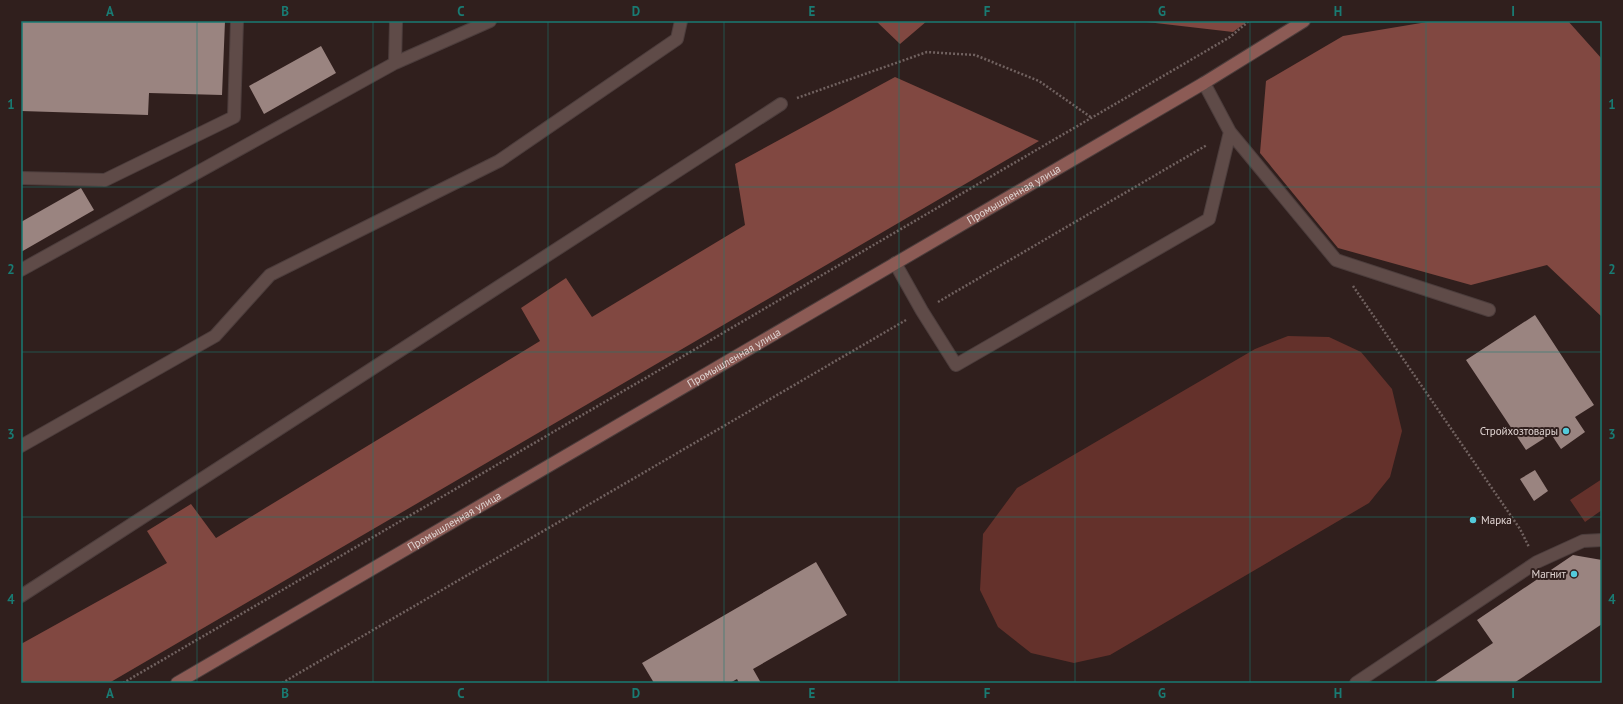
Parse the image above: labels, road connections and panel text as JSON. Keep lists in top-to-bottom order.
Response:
{
  "streets": {
    "street": ["Промышленная улица"]
  },
  "places": ["Стройхозтовары", "Марка", "Магнит"],
  "grid": {
    "columns": [
      "A",
      "B",
      "C",
      "D",
      "E",
      "F",
      "G",
      "H",
      "I"
    ],
    "rows": [
      "1",
      "2",
      "3",
      "4"
    ]
  }
}
